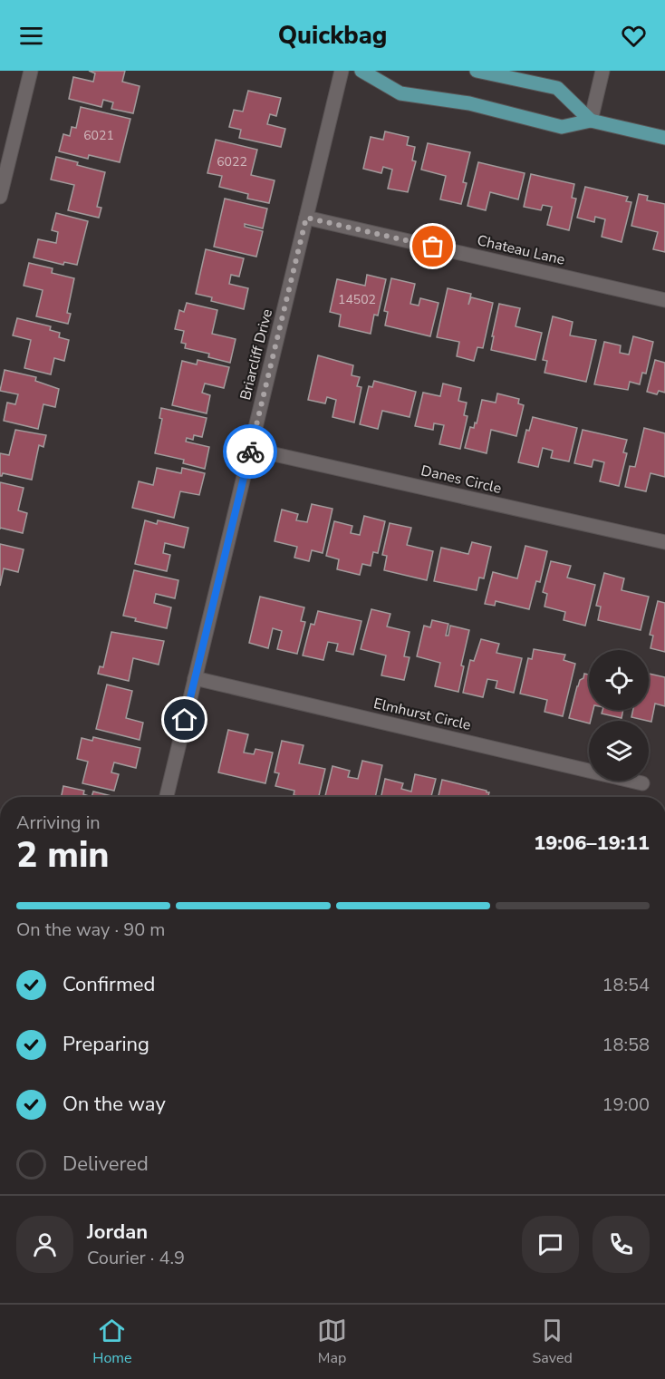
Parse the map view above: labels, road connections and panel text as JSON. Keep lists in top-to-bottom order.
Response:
{
  "streets": {
    "street": [
      "Chateau Lane",
      "Briarcliff Drive",
      "Danes Circle",
      "Elmhurst Circle"
    ]
  },
  "crossings": [
    ["Chateau Lane", "Briarcliff Drive"],
    ["Briarcliff Drive", "Danes Circle"],
    ["Briarcliff Drive", "Elmhurst Circle"]
  ],
  "house_numbers": ["6021", "6022", "14502"],
  "page": {
    "header": "Quickbag",
    "heading": ["2 min", "Arriving in", "19:06–19:11"],
    "panel": ["Jordan", "Courier · 4.9"],
    "bar": "On the way · 90 m",
    "list": [
      ["Confirmed", "18:54"],
      ["Preparing", "18:58"],
      ["On the way", "19:00"],
      "Delivered"
    ],
    "tabs": ["Home", "Map", "Saved"]
  }
}
